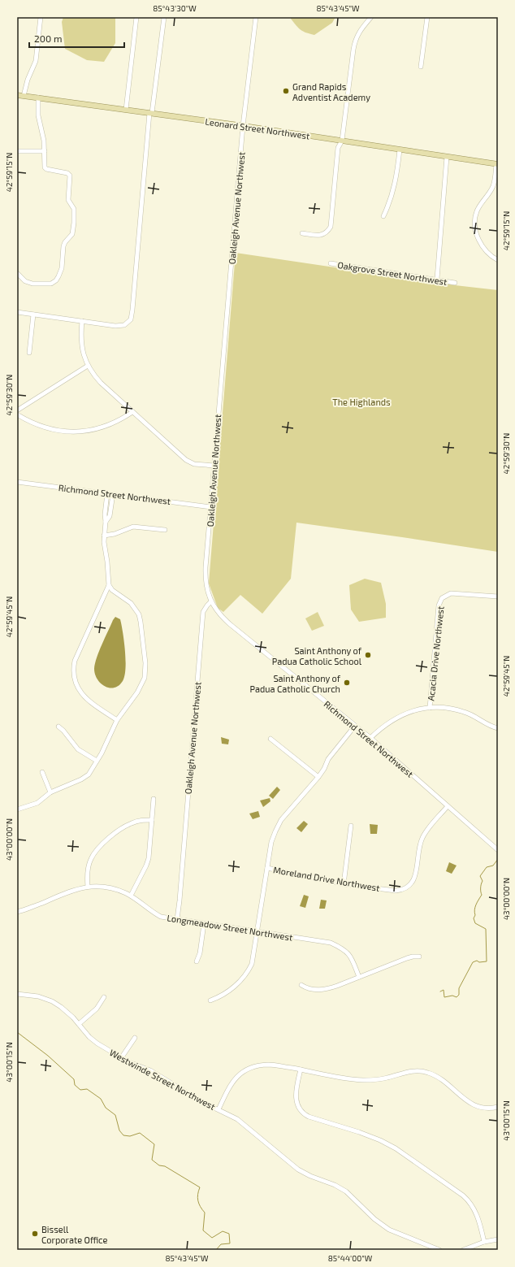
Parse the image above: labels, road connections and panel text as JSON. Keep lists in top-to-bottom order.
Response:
{
  "streets": {
    "main road": ["Leonard Street Northwest"],
    "street": [
      "Oakleigh Avenue Northwest",
      "Oakgrove Street Northwest",
      "Richmond Street Northwest",
      "Acacia Drive Northwest",
      "Moreland Drive Northwest",
      "Longmeadow Street Northwest",
      "Westwinde Street Northwest"
    ]
  },
  "crossings": [
    ["Leonard Street Northwest", "Oakleigh Avenue Northwest"],
    ["Oakleigh Avenue Northwest", "Richmond Street Northwest"],
    ["Oakleigh Avenue Northwest", "Longmeadow Street Northwest"],
    ["Richmond Street Northwest", "Acacia Drive Northwest"],
    ["Richmond Street Northwest", "Moreland Drive Northwest"]
  ],
  "parks": ["The Highlands"],
  "places": [
    "Grand Rapids Adventist Academy",
    "Saint Anthony of Padua Catholic School",
    "Saint Anthony of Padua Catholic Church",
    "Bissell Corporate Office"
  ],
  "scale_bar": "200 m",
  "coordinates": [
    "85°43'30\"W",
    "85°43'45\"W",
    "42°59'15\"N",
    "42°59'30\"N",
    "42°59'45\"N",
    "43°00'00\"N",
    "43°00'15\"N",
    "85°44'00\"W"
  ]
}
